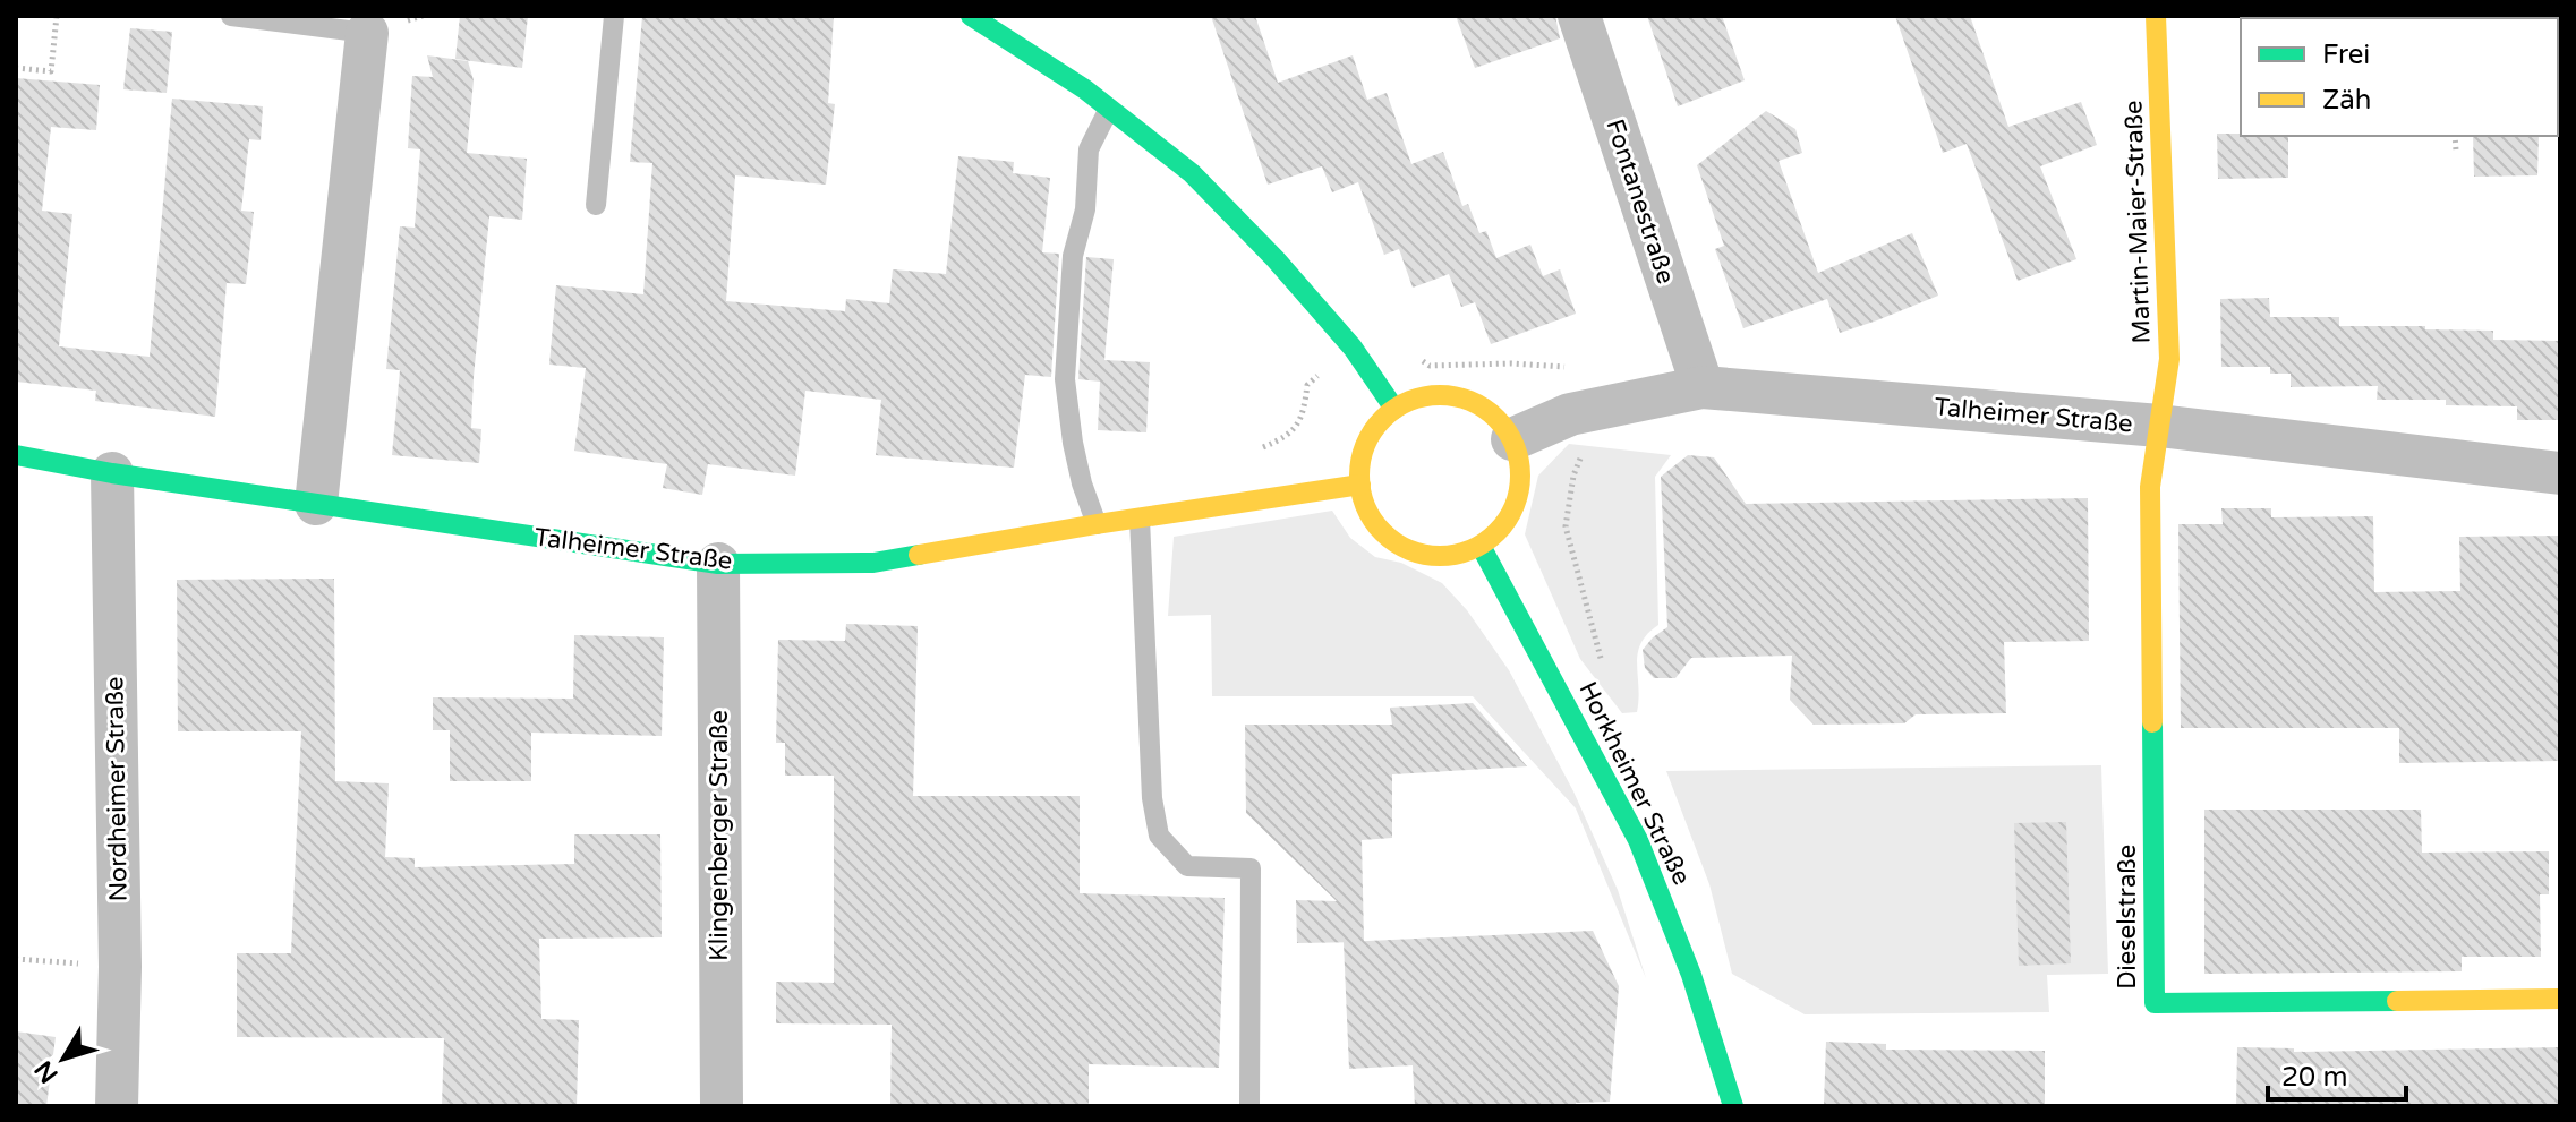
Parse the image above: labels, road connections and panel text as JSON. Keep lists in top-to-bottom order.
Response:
{
  "streets": {
    "street": [
      "Fontanestraße",
      "Martin-Maier-Straße",
      "Talheimer Straße",
      "Horkheimer Straße",
      "Nordheimer Straße",
      "Klingenberger Straße",
      "Dieselstraße"
    ]
  },
  "crossings": [
    ["Fontanestraße", "Talheimer Straße"],
    ["Martin-Maier-Straße", "Talheimer Straße"],
    ["Martin-Maier-Straße", "Dieselstraße"],
    ["Talheimer Straße", "Horkheimer Straße"],
    ["Talheimer Straße", "Nordheimer Straße"],
    ["Talheimer Straße", "Klingenberger Straße"],
    ["Talheimer Straße", "Dieselstraße"]
  ],
  "legend": ["Frei", "Zäh"],
  "scale_bar": "20 m",
  "north": "bottom left"
}
